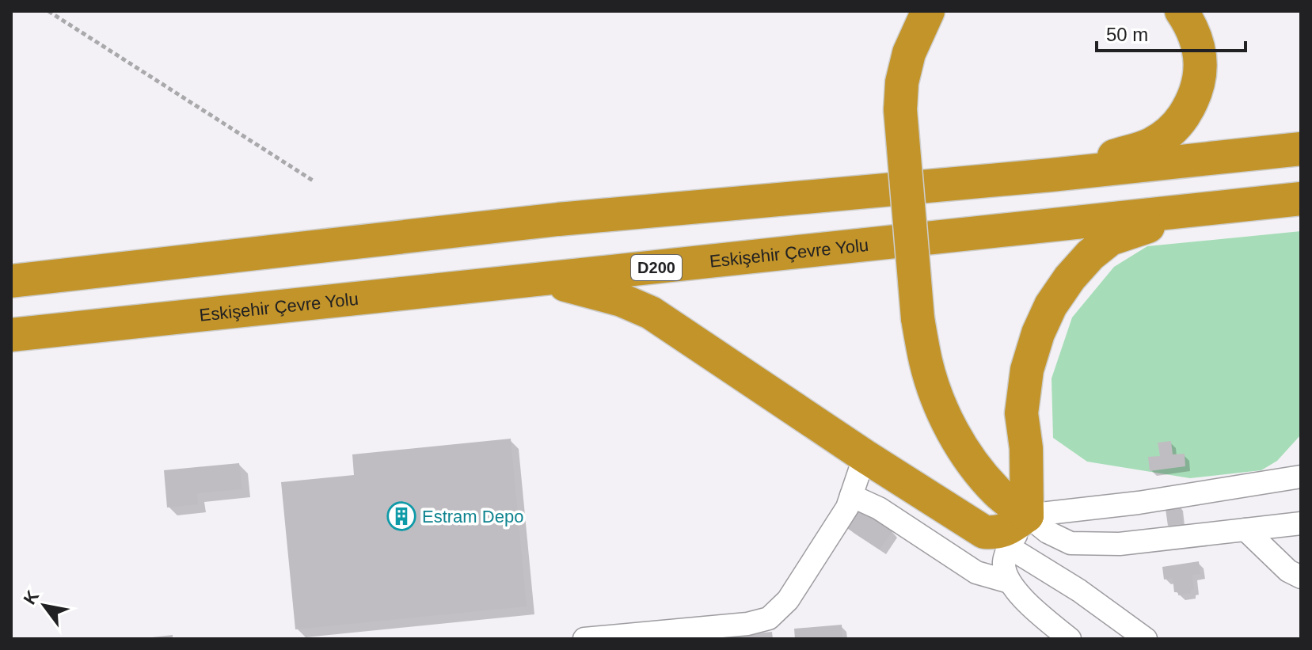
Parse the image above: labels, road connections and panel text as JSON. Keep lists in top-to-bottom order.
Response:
{
  "streets": {
    "highway": ["Eskişehir Çevre Yolu", "D200"]
  },
  "places": {
    "building": ["Estram Depo"]
  },
  "scale_bar": "50 m",
  "north": "top left"
}
